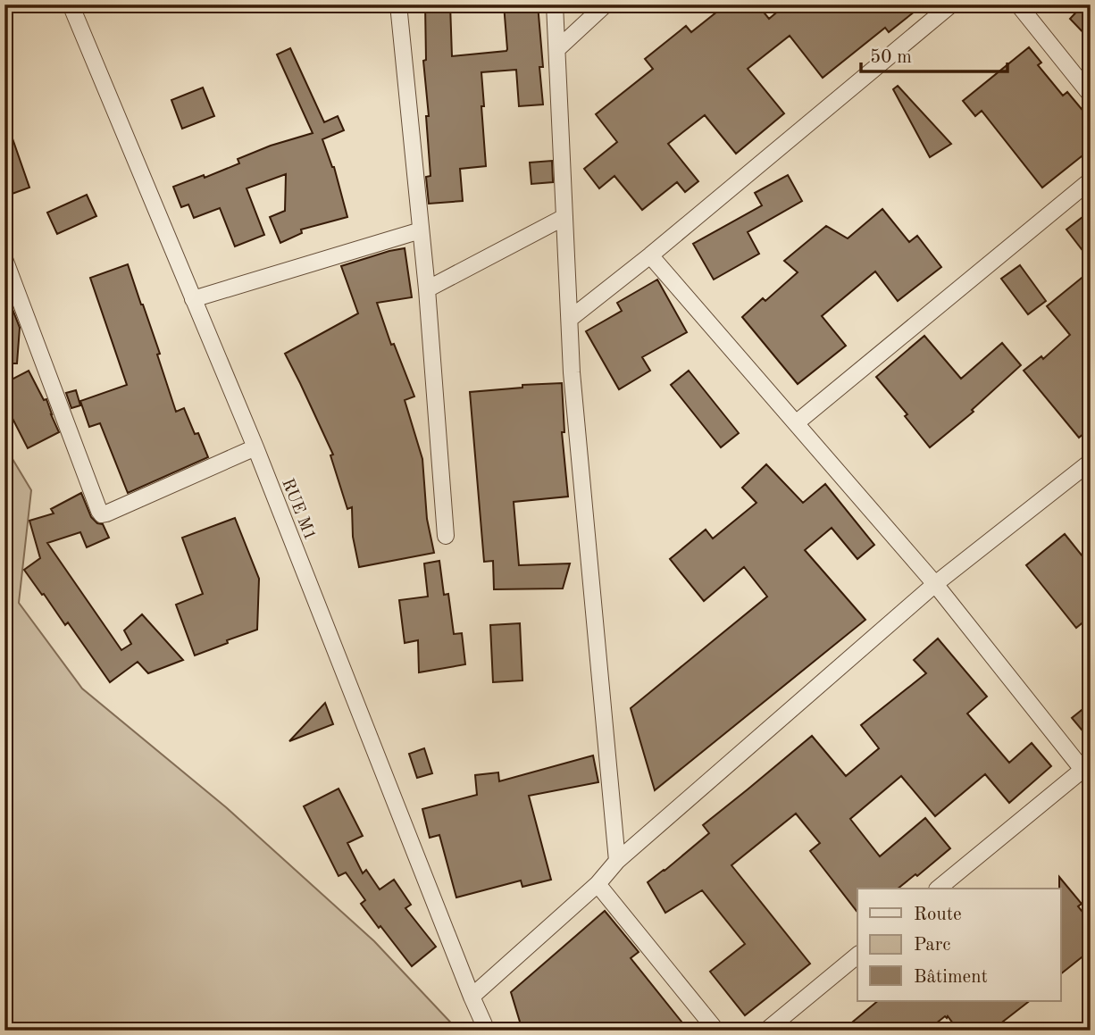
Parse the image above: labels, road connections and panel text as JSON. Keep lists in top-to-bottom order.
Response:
{
  "streets": {
    "street": ["RUE M1"]
  },
  "legend": ["Route", "Parc", "Bâtiment"],
  "scale_bar": "50 m"
}
